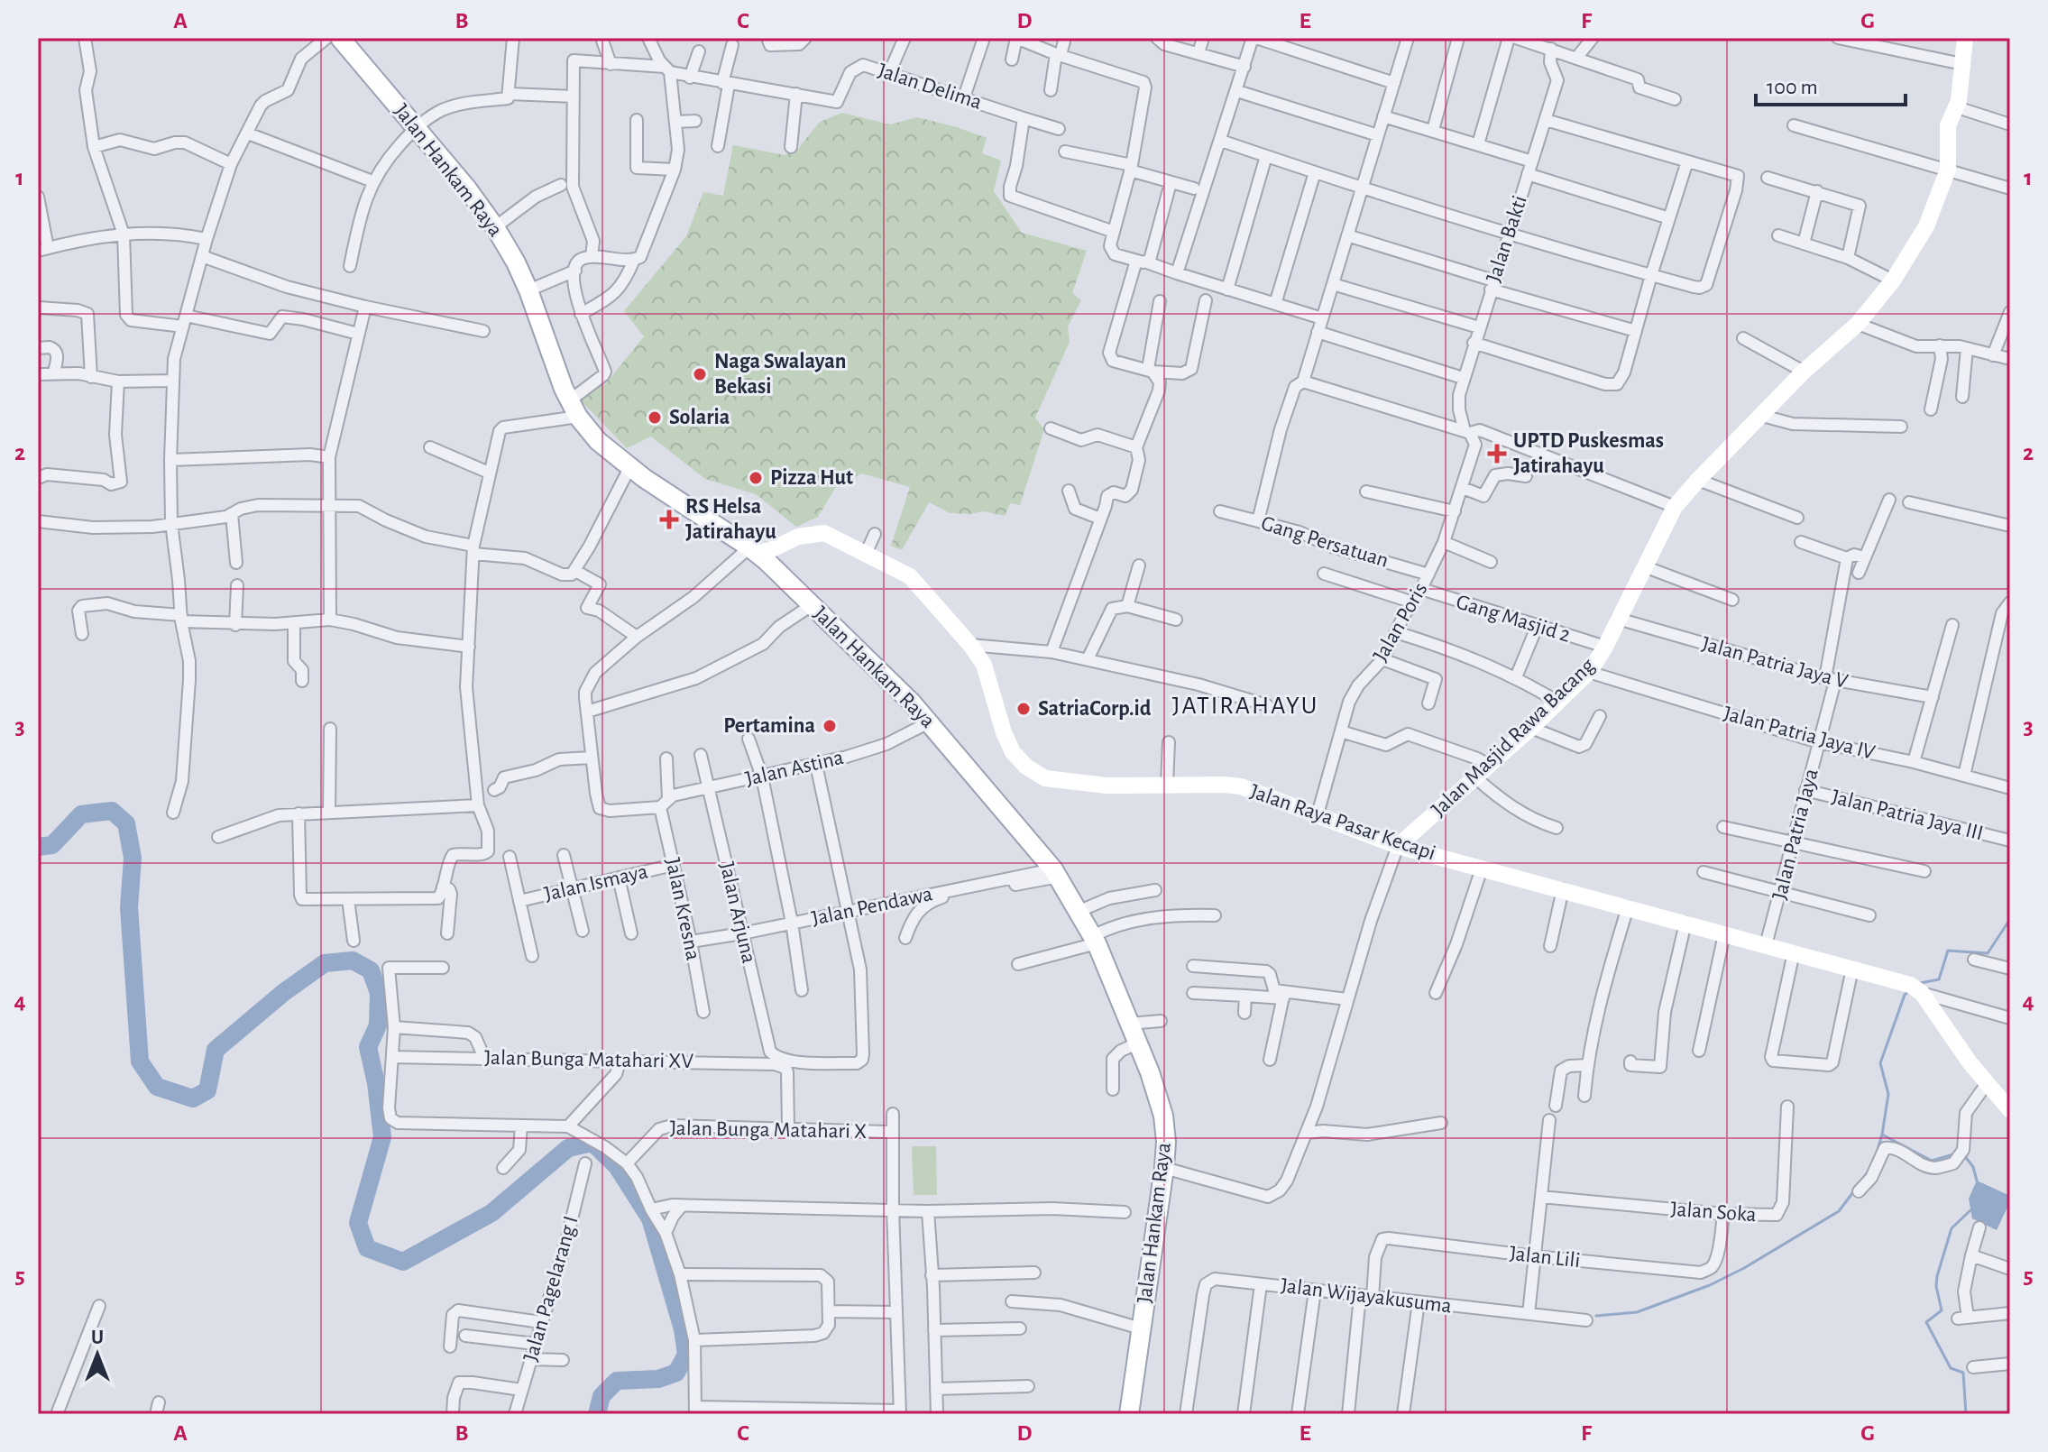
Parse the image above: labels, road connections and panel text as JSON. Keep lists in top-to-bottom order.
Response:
{
  "streets": {
    "main road": ["Jalan Hankam Raya"],
    "street": [
      "Jalan Delima",
      "Jalan Bakti",
      "Gang Persatuan",
      "Gang Masjid 2",
      "Jalan Poris",
      "Jalan Patria Jaya V",
      "Jalan Patria Jaya IV",
      "Jalan Masjid Rawa Bacang",
      "Jalan Astina",
      "Jalan Patria Jaya III",
      "Jalan Raya Pasar Kecapi",
      "Jalan Patria Jaya",
      "Jalan Ismaya",
      "Jalan Pendawa",
      "Jalan Kresna",
      "Jalan Arjuna",
      "Jalan Bunga Matahari XV",
      "Jalan Bunga Matahari X",
      "Jalan Soka",
      "Jalan Lili",
      "Jalan Pagelarang I",
      "Jalan Wijayakusuma"
    ]
  },
  "crossings": [
    ["Jalan Hankam Raya", "Jalan Masjid Rawa Bacang"],
    ["Jalan Hankam Raya", "Jalan Astina"],
    ["Jalan Hankam Raya", "Jalan Raya Pasar Kecapi"],
    ["Jalan Hankam Raya", "Jalan Pendawa"],
    ["Jalan Bakti", "Jalan Poris"],
    ["Gang Persatuan", "Jalan Poris"],
    ["Gang Masjid 2", "Jalan Poris"],
    ["Gang Masjid 2", "Jalan Masjid Rawa Bacang"],
    ["Jalan Poris", "Jalan Raya Pasar Kecapi"],
    ["Jalan Patria Jaya V", "Jalan Masjid Rawa Bacang"],
    ["Jalan Patria Jaya V", "Jalan Patria Jaya"],
    ["Jalan Patria Jaya IV", "Jalan Masjid Rawa Bacang"],
    ["Jalan Patria Jaya IV", "Jalan Patria Jaya"],
    ["Jalan Masjid Rawa Bacang", "Jalan Raya Pasar Kecapi"],
    ["Jalan Astina", "Jalan Kresna"],
    ["Jalan Astina", "Jalan Arjuna"],
    ["Jalan Patria Jaya III", "Jalan Patria Jaya"],
    ["Jalan Raya Pasar Kecapi", "Jalan Patria Jaya"],
    ["Jalan Ismaya", "Jalan Kresna"],
    ["Jalan Pendawa", "Jalan Kresna"],
    ["Jalan Pendawa", "Jalan Arjuna"],
    ["Jalan Pendawa", "Jalan Bunga Matahari XV"],
    ["Jalan Arjuna", "Jalan Bunga Matahari XV"],
    ["Jalan Soka", "Jalan Lili"],
    ["Jalan Lili", "Jalan Wijayakusuma"]
  ],
  "districts": ["JATIRAHAYU"],
  "places": {
    "other": [
      "Naga Swalayan Bekasi",
      "Solaria",
      "Pizza Hut",
      "SatriaCorp.id",
      "Pertamina"
    ],
    "health": ["UPTD Puskesmas Jatirahayu", "RS Helsa Jatirahayu"]
  },
  "scale_bar": "100 m",
  "north": "top",
  "grid": {
    "columns": [
      "A",
      "B",
      "C",
      "D",
      "E",
      "F",
      "G"
    ],
    "rows": [
      "1",
      "2",
      "3",
      "4",
      "5"
    ]
  }
}
